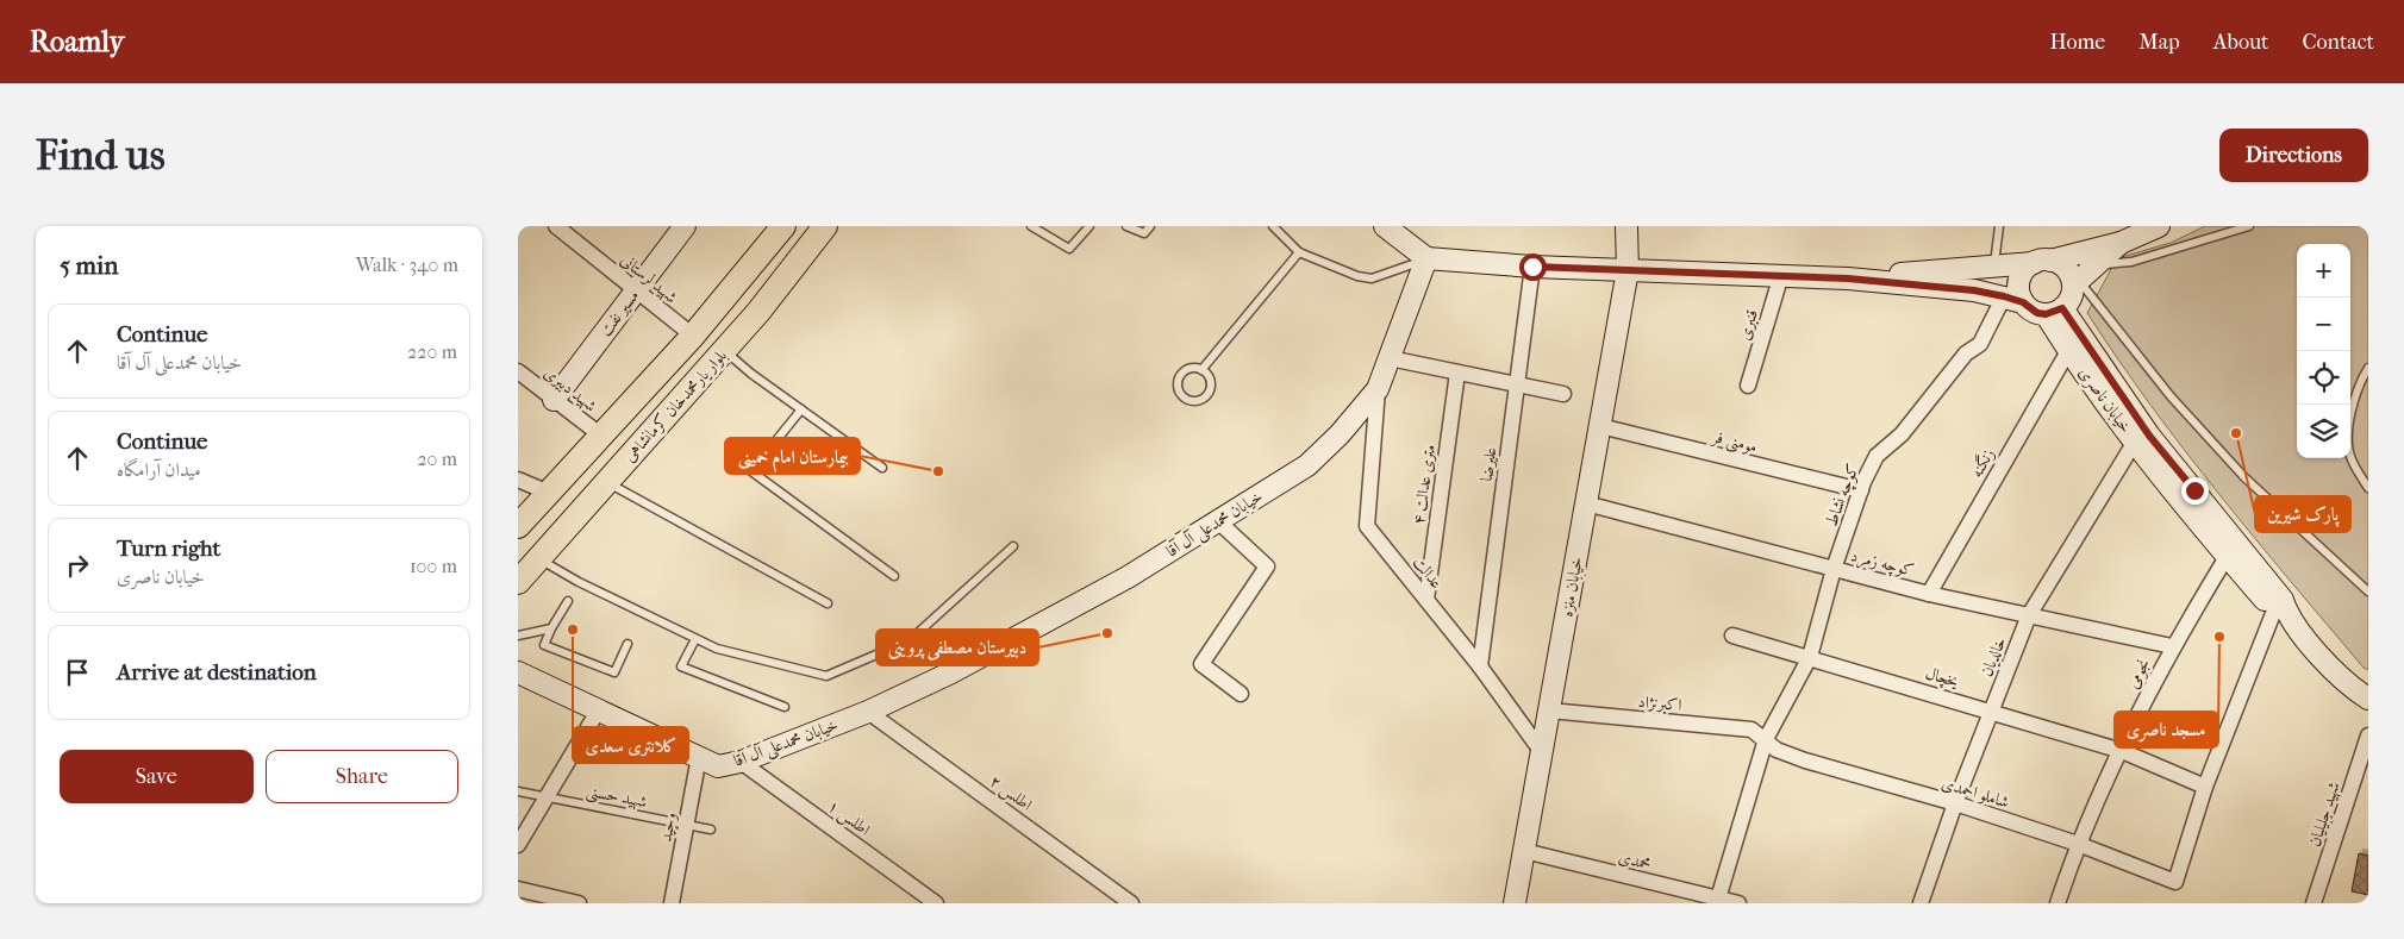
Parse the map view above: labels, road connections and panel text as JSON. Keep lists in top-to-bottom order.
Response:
{
  "streets": {
    "main road": ["بلوار یارمحمدخان کرمانشاهی"],
    "street": [
      "شهید لرستانی",
      "مسیر نفت",
      "قنبری",
      "شهید دبیری",
      "خیابان ناصری",
      "مومنی فر",
      "زنگنه",
      "علیرضا",
      "۴ متری عدالت",
      "کوچه نشاط",
      "خیابان محمدعلی آل آقا",
      "کوچه زمرد",
      "عدالت",
      "خیابان منزه",
      "خالدیان",
      "نجومی",
      "یخچال",
      "اکبرنژاد",
      "اطلس ۲",
      "شاملو احمدی",
      "شهید جلیلیان",
      "اطلس ۱",
      "وحید",
      "محمدی"
    ],
    "lane": ["شهید حسنی"]
  },
  "crossings": [
    ["شهید لرستانی", "مسیر نفت"],
    ["شهید لرستانی", "بلوار یارمحمدخان کرمانشاهی"],
    ["مسیر نفت", "شهید دبیری"],
    ["شهید دبیری", "بلوار یارمحمدخان کرمانشاهی"],
    ["خیابان ناصری", "زنگنه"],
    ["خیابان ناصری", "کوچه نشاط"],
    ["خیابان ناصری", "خالدیان"],
    ["خیابان ناصری", "نجومی"],
    ["مومنی فر", "کوچه نشاط"],
    ["مومنی فر", "خیابان منزه"],
    ["زنگنه", "کوچه زمرد"],
    ["علیرضا", "عدالت"],
    ["۴ متری عدالت", "عدالت"],
    ["کوچه نشاط", "کوچه زمرد"],
    ["کوچه نشاط", "یخچال"],
    ["کوچه نشاط", "اکبرنژاد"],
    ["کوچه نشاط", "شاملو احمدی"],
    ["کوچه نشاط", "محمدی"],
    ["خیابان محمدعلی آل آقا", "عدالت"],
    ["خیابان محمدعلی آل آقا", "اطلس ۲"],
    ["خیابان محمدعلی آل آقا", "اطلس ۱"],
    ["خیابان محمدعلی آل آقا", "وحید"],
    ["کوچه زمرد", "خیابان منزه"],
    ["کوچه زمرد", "خالدیان"],
    ["کوچه زمرد", "نجومی"],
    ["عدالت", "خیابان منزه"],
    ["خیابان منزه", "اکبرنژاد"],
    ["خیابان منزه", "محمدی"],
    ["خالدیان", "یخچال"],
    ["خالدیان", "شاملو احمدی"],
    ["نجومی", "یخچال"],
    ["نجومی", "شاملو احمدی"],
    ["یخچال", "شاملو احمدی"],
    ["اکبرنژاد", "شاملو احمدی"],
    ["شهید حسنی", "وحید"]
  ],
  "places": [
    "پارک شیرین",
    "بیمارستان امام خمینی",
    "کلانتری سعدی",
    "دبیرستان مصطفی پروینی",
    "مسجد ناصری"
  ],
  "page": {
    "header": "Roamly",
    "nav": [
      "Home",
      "Map",
      "About",
      "Contact"
    ],
    "buttons": [
      "Directions",
      ["Save", "Share"]
    ],
    "title": "Find us",
    "heading": ["5 min", "Walk · 340 m"],
    "map_buttons": ["+", "−"],
    "list": [
      ["Continue", "خیابان محمدعلی آل آقا", "220 m"],
      ["Continue", "میدان آرامگاه", "20 m"],
      ["Turn right", "خیابان ناصری", "100 m"],
      "Arrive at destination"
    ]
  }
}
